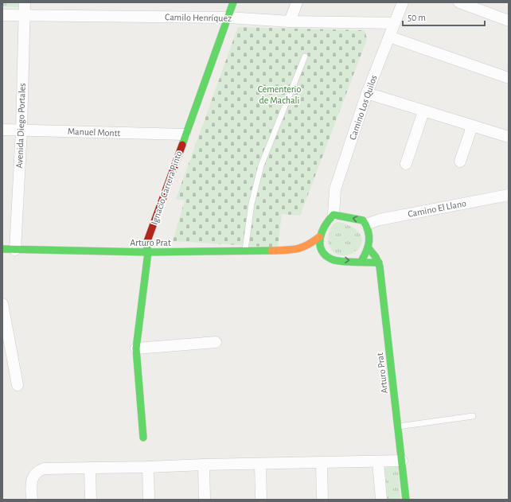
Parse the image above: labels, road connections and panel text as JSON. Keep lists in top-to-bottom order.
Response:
{
  "streets": {
    "main road": ["Ignacio Carrera Pinto", "Arturo Prat"],
    "street": [
      "Camilo Henríquez",
      "Camino Los Quilos",
      "Avenida Diego Portales",
      "Manuel Montt",
      "Camino El Llano"
    ]
  },
  "crossings": [
    ["Camilo Henríquez", "Camino Los Quilos"],
    ["Camilo Henríquez", "Avenida Diego Portales"],
    ["Camilo Henríquez", "Ignacio Carrera Pinto"],
    ["Camino Los Quilos", "Camino El Llano"],
    ["Camino Los Quilos", "Arturo Prat"],
    ["Avenida Diego Portales", "Manuel Montt"],
    ["Avenida Diego Portales", "Arturo Prat"],
    ["Manuel Montt", "Ignacio Carrera Pinto"],
    ["Ignacio Carrera Pinto", "Arturo Prat"],
    ["Camino El Llano", "Arturo Prat"]
  ],
  "parks": ["Cementerio de Machali"],
  "scale_bar": "50 m"
}
